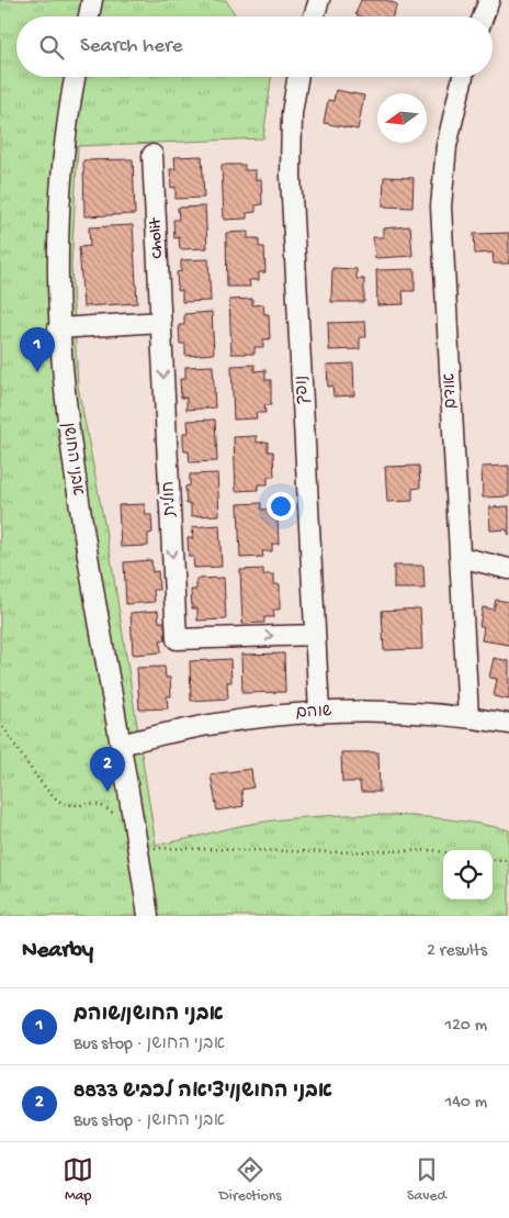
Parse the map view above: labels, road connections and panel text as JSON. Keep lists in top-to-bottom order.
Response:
{
  "streets": {
    "street": [
      "Cholit",
      "נופך",
      "אודם",
      "אבני החושן",
      "חולית",
      "שוהם"
    ]
  },
  "crossings": [
    ["Cholit", "חולית"],
    ["נופך", "חולית"],
    ["נופך", "שוהם"],
    ["אודם", "שוהם"],
    ["אבני החושן", "שוהם"]
  ],
  "north": "left",
  "page": {
    "search": "Search here",
    "pins": ["1", "2"],
    "heading": ["Nearby", "2 results"],
    "list": [
      {
        "mark": "1",
        "name": "אבני החושן/שוהם",
        "note": "Bus stop · אבני החושן",
        "value": "120 m"
      },
      {
        "mark": "2",
        "name": "אבני החושן/יציאה לכביש 8833",
        "note": "Bus stop · אבני החושן",
        "value": "140 m"
      }
    ],
    "nav": ["Map", "Directions", "Saved"]
  }
}
